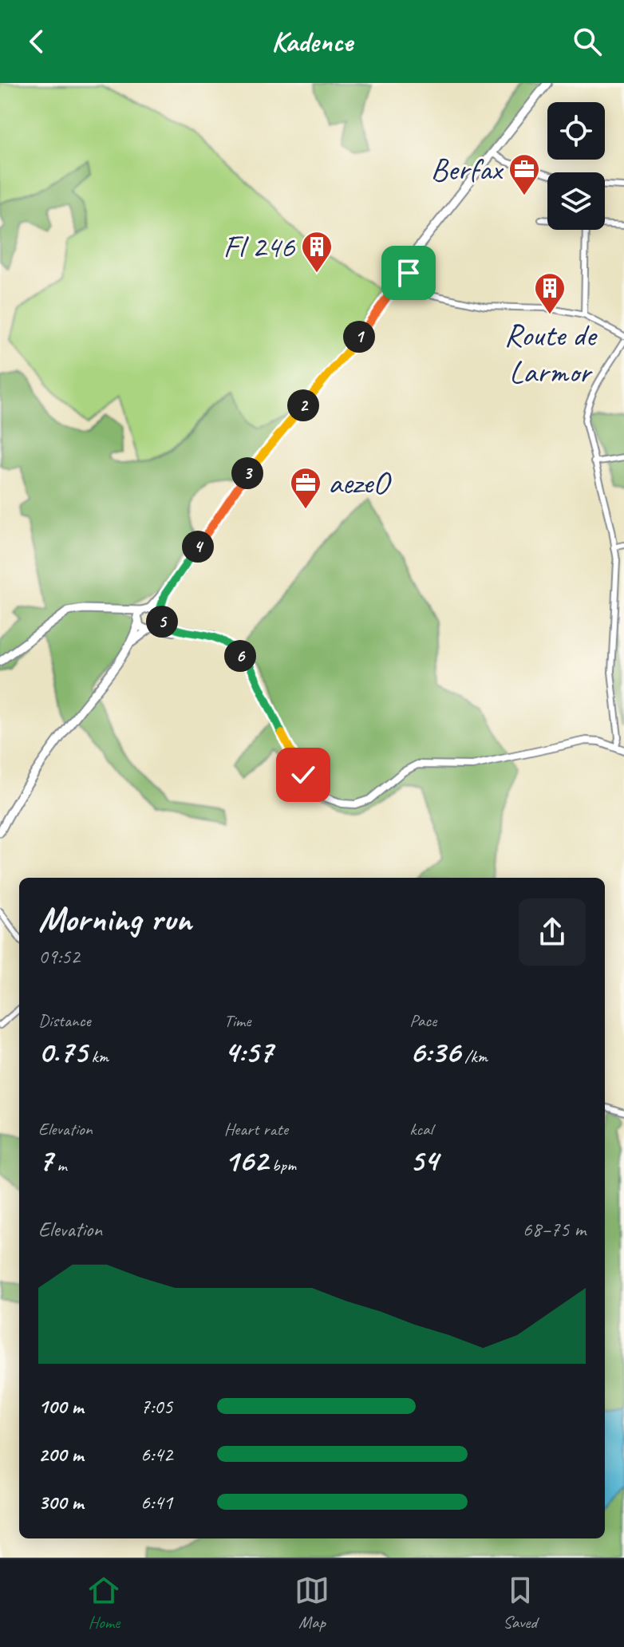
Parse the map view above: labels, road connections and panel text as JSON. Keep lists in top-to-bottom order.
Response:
{
  "places": {
    "office": ["Berfax", "aezeO"],
    "building": ["Fl 246", "Route de Larmor"]
  },
  "page": {
    "header": "Kadence",
    "pins": [
      "1",
      "2",
      "3",
      "4",
      "5",
      "6"
    ],
    "heading": ["Morning run", "09:52"],
    "stats": [
      ["Distance", "0.75 km"],
      ["Time", "4:57"],
      ["Pace", "6:36 /km"],
      ["Elevation", "7 m"],
      ["Heart rate", "162 bpm"],
      ["kcal", "54"]
    ],
    "chart": ["Elevation", "68–75 m"],
    "list": [
      {
        "name": "100 m",
        "note": "7:05"
      },
      {
        "name": "200 m",
        "note": "6:42"
      },
      {
        "name": "300 m",
        "note": "6:41"
      }
    ],
    "tabs": ["Home", "Map", "Saved"]
  }
}
